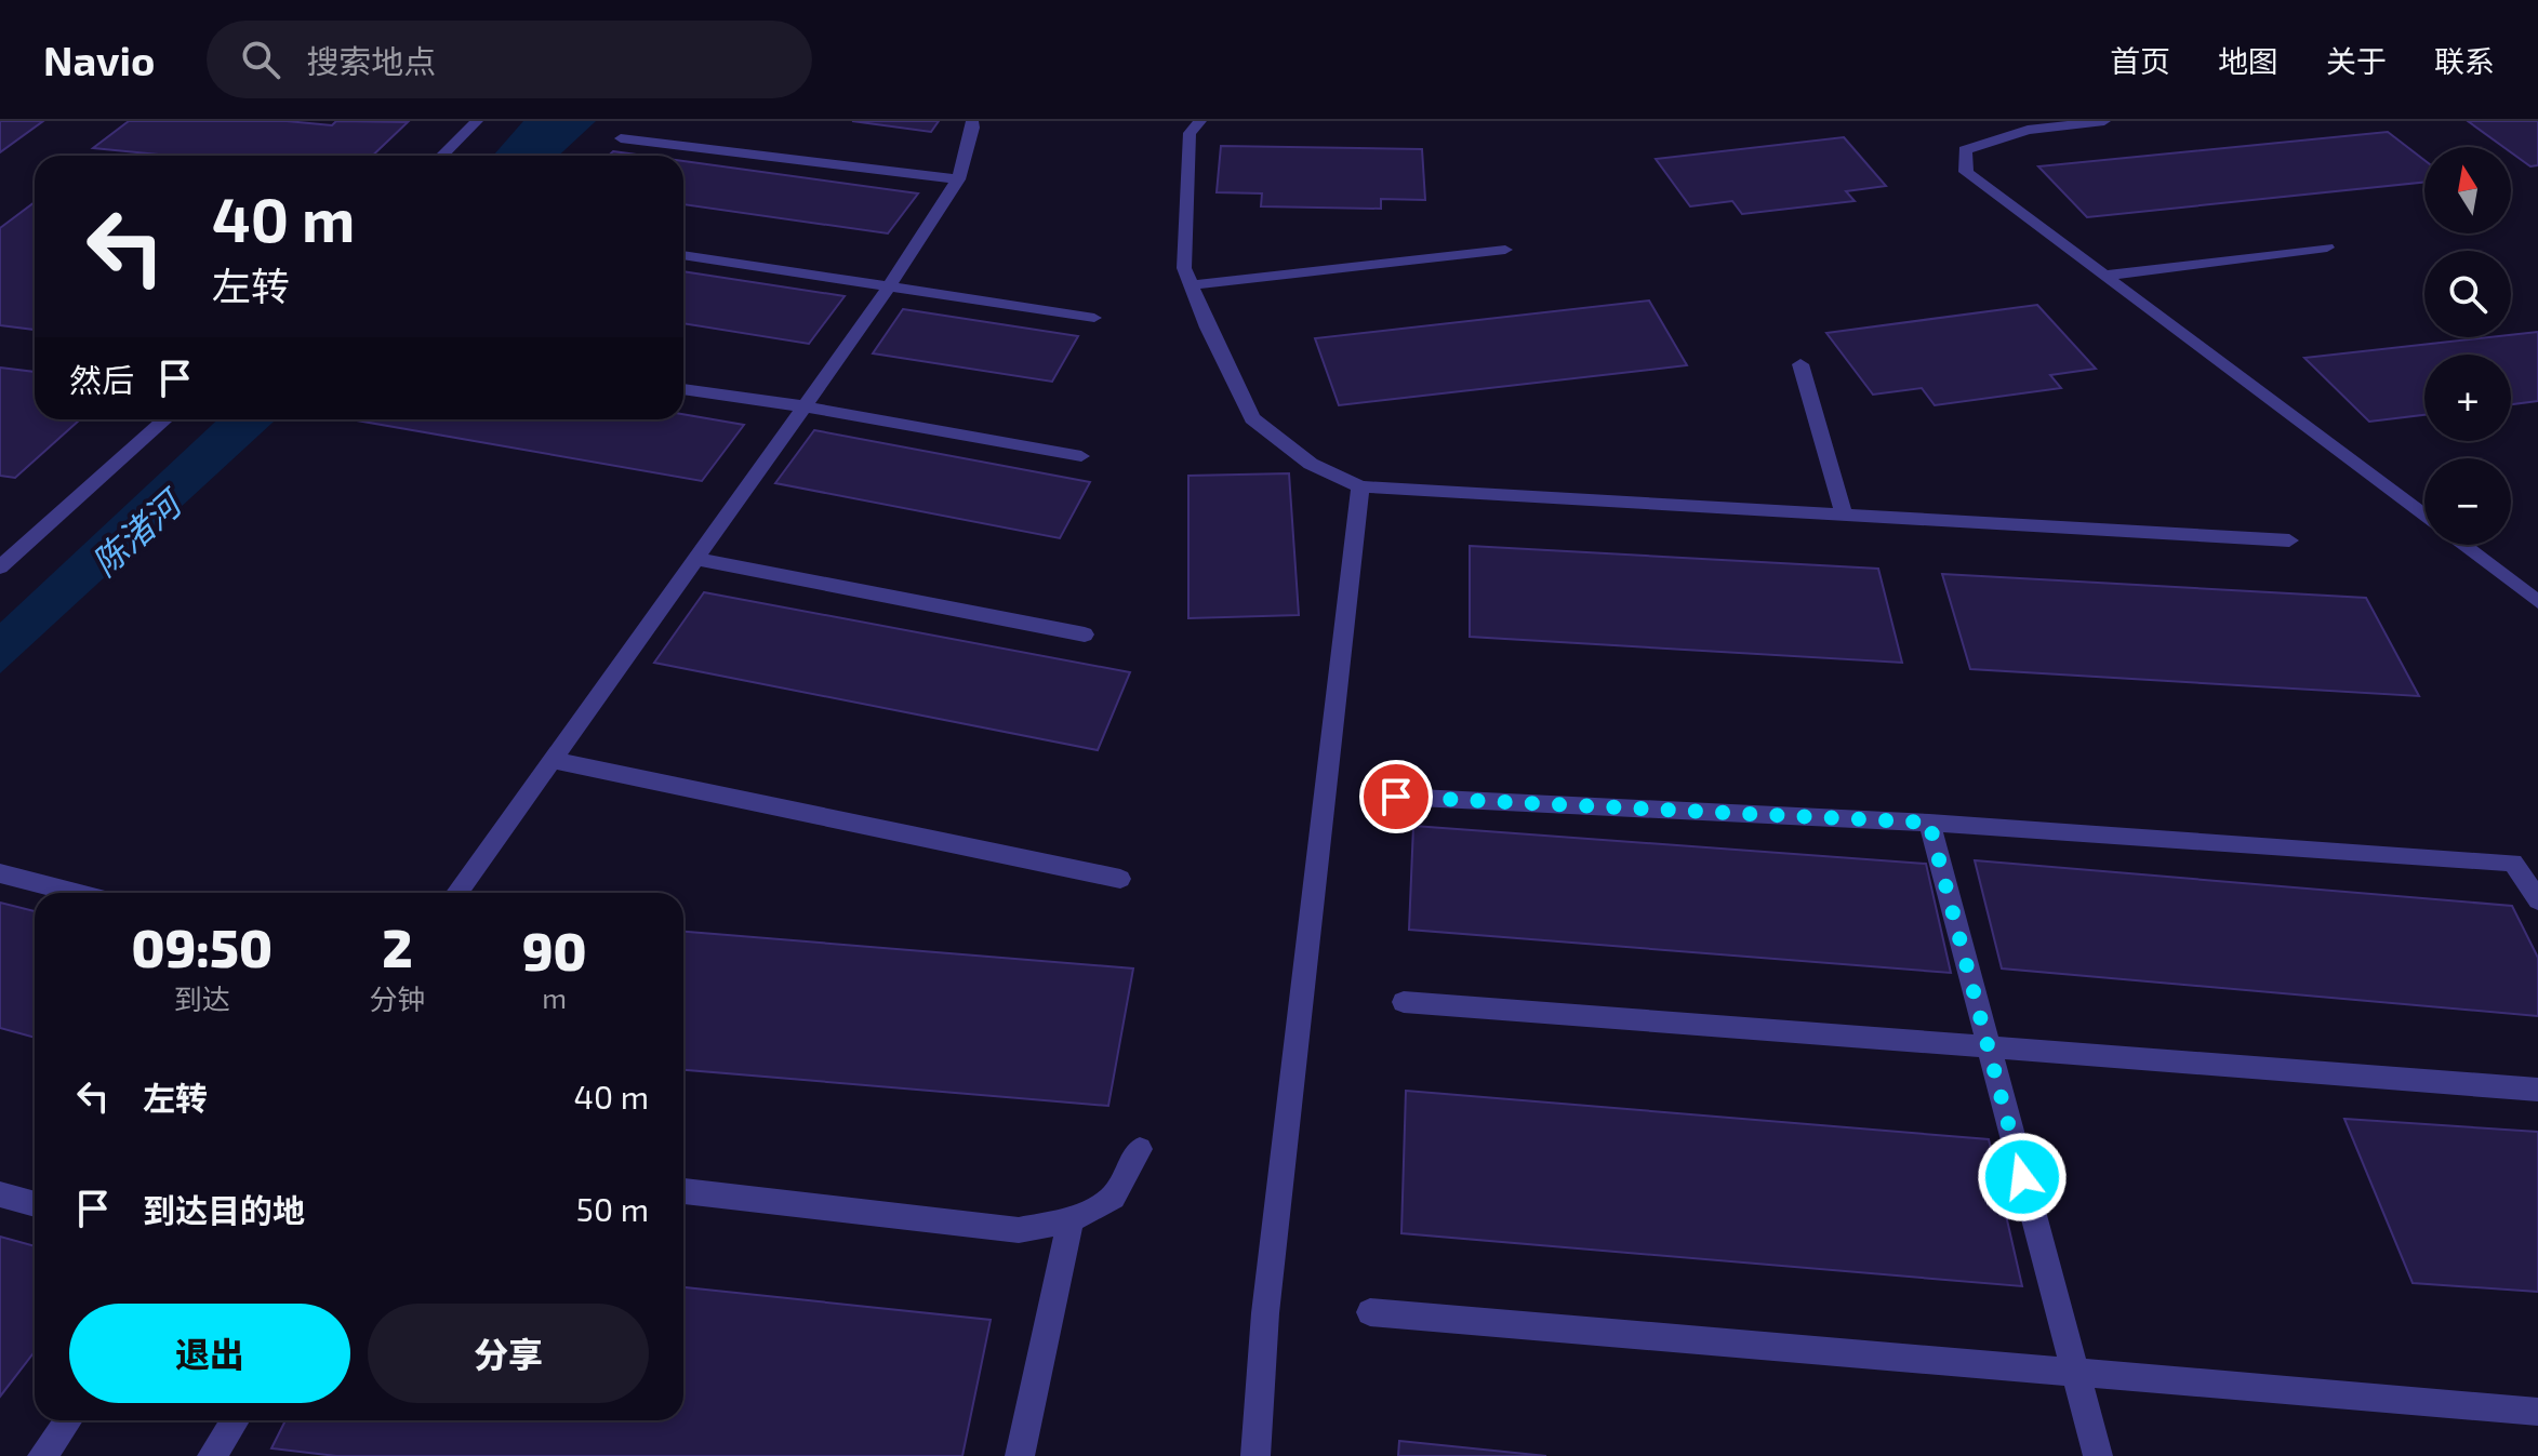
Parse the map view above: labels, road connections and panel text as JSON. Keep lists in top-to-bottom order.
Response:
{
  "water": ["陈渚河"],
  "north": "top",
  "page": {
    "header": "Navio",
    "search": "搜索地点",
    "nav": [
      "首页",
      "地图",
      "关于",
      "联系"
    ],
    "map_buttons": ["+", "−"],
    "turn": ["40 m", "左转"],
    "then": "然后",
    "eta": [
      "09:50",
      "到达",
      "2",
      "分钟",
      "90",
      "m"
    ],
    "list": [
      {
        "name": "左转",
        "value": "40 m"
      },
      {
        "name": "到达目的地",
        "value": "50 m"
      }
    ],
    "buttons": ["退出", "分享"]
  }
}
